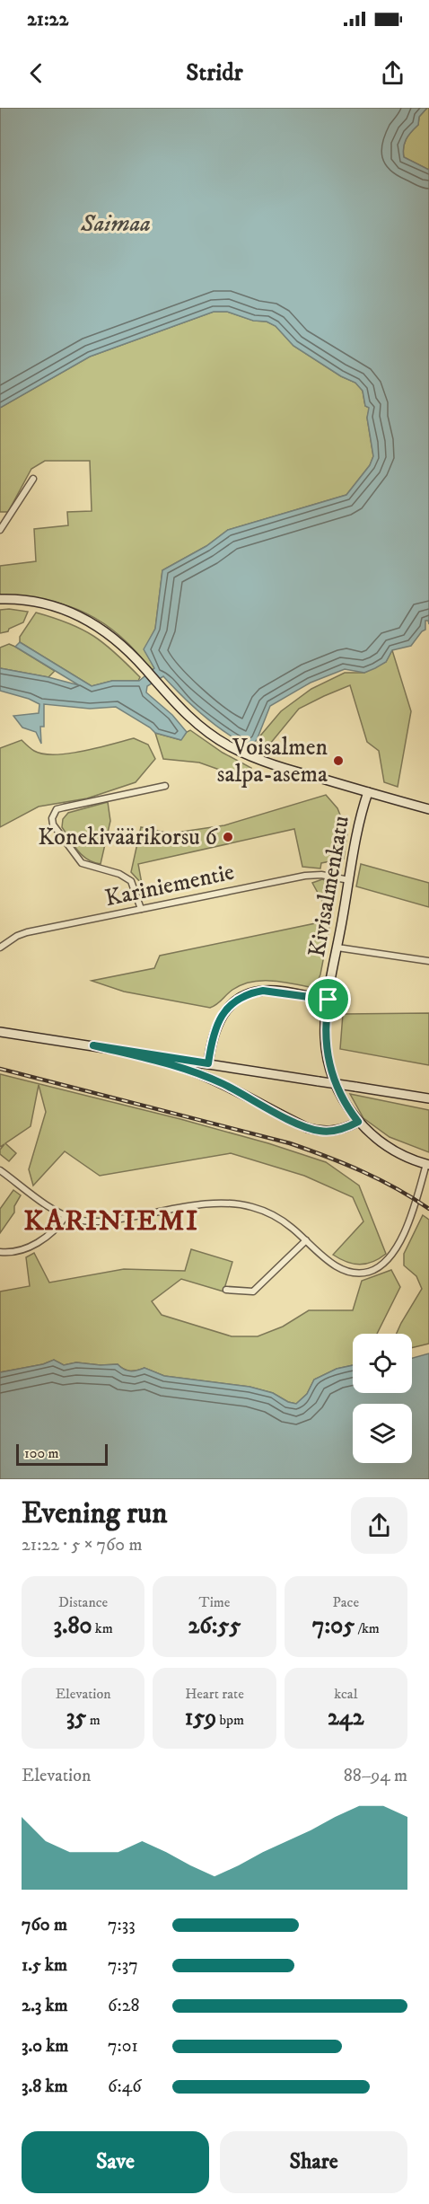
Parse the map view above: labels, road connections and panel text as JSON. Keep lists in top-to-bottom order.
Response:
{
  "streets": {
    "street": ["Kariniementie", "Kivisalmenkatu"]
  },
  "crossings": [
    ["Kariniementie", "Kivisalmenkatu"]
  ],
  "districts": ["KARINIEMI"],
  "water": ["Saimaa"],
  "places": ["Voisalmen salpa-asema", "Konekiväärikorsu 6"],
  "scale_bar": "100 m",
  "page": {
    "status": "21:22",
    "header": "Stridr",
    "scale": "100 m",
    "heading": ["Evening run", "21:22 · 5 × 760 m"],
    "stats": [
      ["Distance", "3.80 km"],
      ["Time", "26:55"],
      ["Pace", "7:05 /km"],
      ["Elevation", "35 m"],
      ["Heart rate", "159 bpm"],
      ["kcal", "242"]
    ],
    "chart": ["Elevation", "88–94 m"],
    "list": [
      {
        "name": "760 m",
        "note": "7:33"
      },
      {
        "name": "1.5 km",
        "note": "7:37"
      },
      {
        "name": "2.3 km",
        "note": "6:28"
      },
      {
        "name": "3.0 km",
        "note": "7:01"
      },
      {
        "name": "3.8 km",
        "note": "6:46"
      }
    ],
    "buttons": ["Save", "Share"]
  }
}
